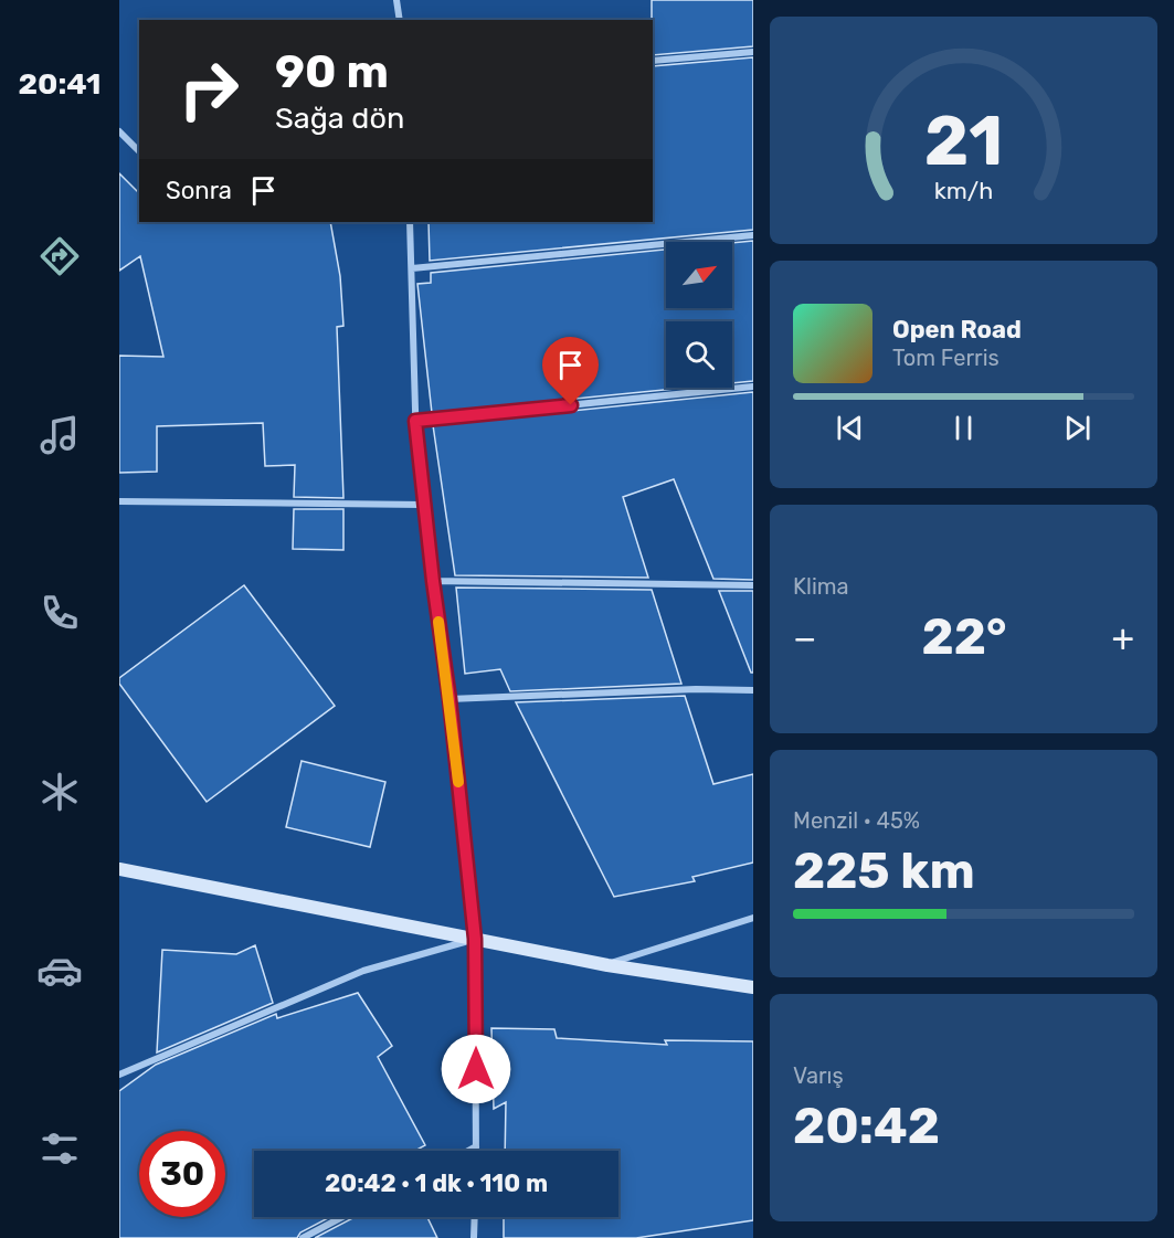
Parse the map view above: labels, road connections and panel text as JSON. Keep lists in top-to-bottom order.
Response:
{
  "north": "top right",
  "page": {
    "tabs": "20:41",
    "turn": ["90 m", "Sağa dön"],
    "then": "Sonra",
    "song": ["Open Road", "Tom Ferris"],
    "tile": [
      "Klima",
      ["Menzil · 45%", "225 km"],
      ["Varış", "20:42"]
    ],
    "heat": ["−", "22°", "+"],
    "limit": "30",
    "trip": "20:42 · 1 dk · 110 m",
    "gauge": ["21", "km/h"]
  }
}
